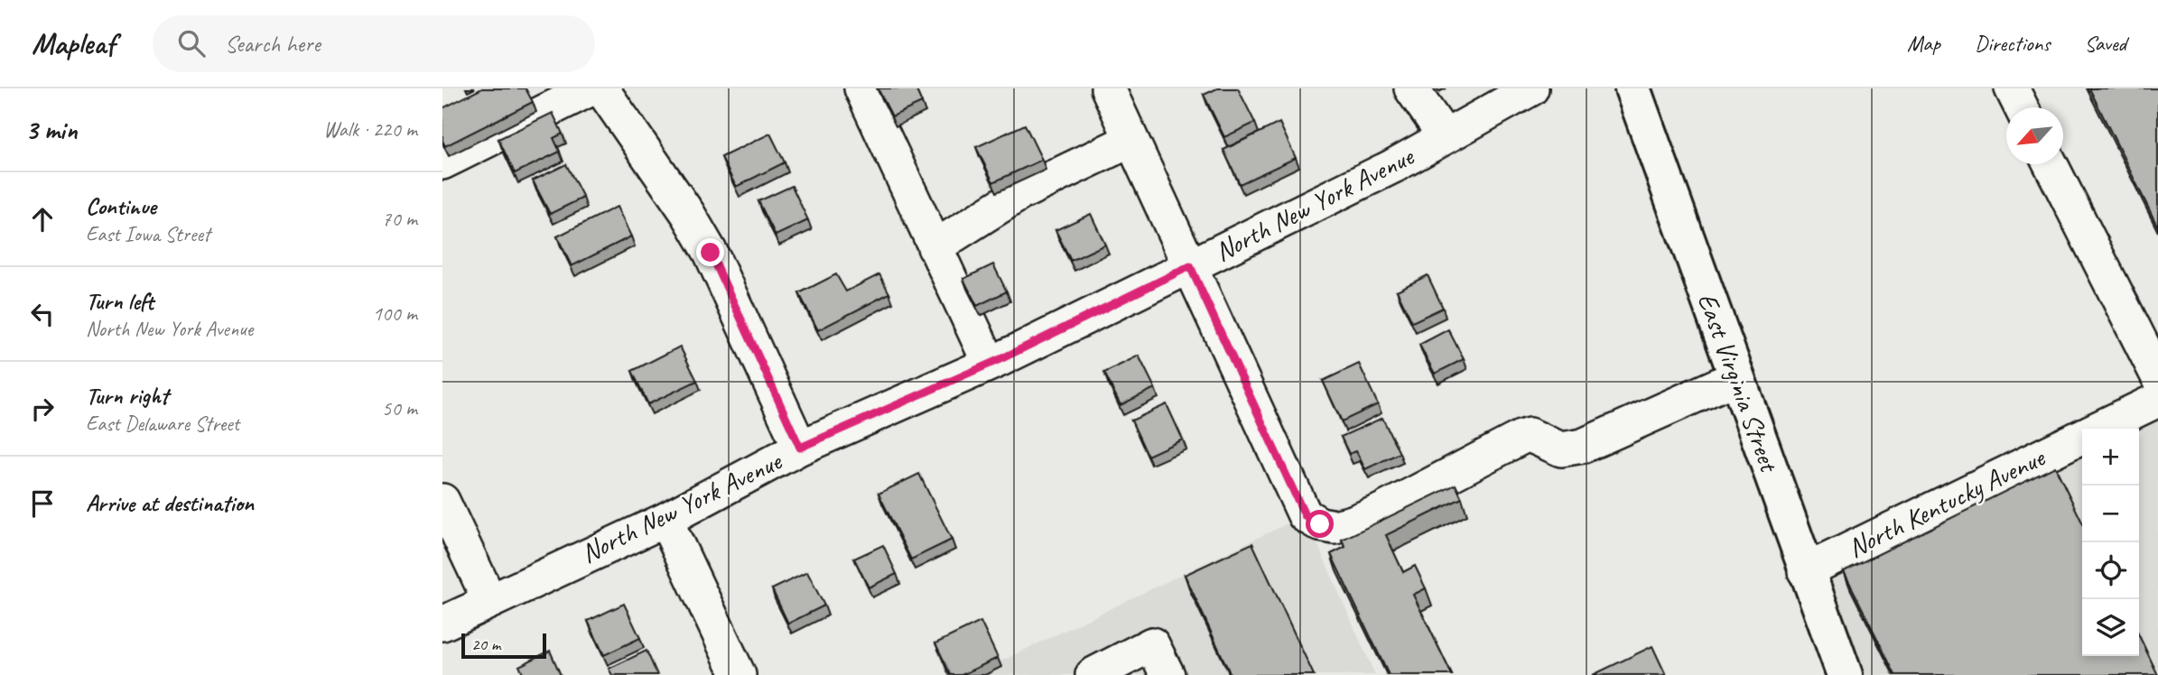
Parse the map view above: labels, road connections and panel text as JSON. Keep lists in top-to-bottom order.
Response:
{
  "streets": {
    "main road": ["East Virginia Street"],
    "street": ["North New York Avenue", "North Kentucky Avenue"]
  },
  "crossings": [
    ["East Virginia Street", "North Kentucky Avenue"]
  ],
  "scale_bar": "20 m",
  "north": "bottom left",
  "page": {
    "header": "Mapleaf",
    "search": "Search here",
    "nav": ["Map", "Directions", "Saved"],
    "heading": ["3 min", "Walk · 220 m"],
    "list": [
      ["Continue", "East Iowa Street", "70 m"],
      ["Turn left", "North New York Avenue", "100 m"],
      ["Turn right", "East Delaware Street", "50 m"],
      "Arrive at destination"
    ],
    "map_buttons": ["+", "−"],
    "scale": "20 m"
  }
}
